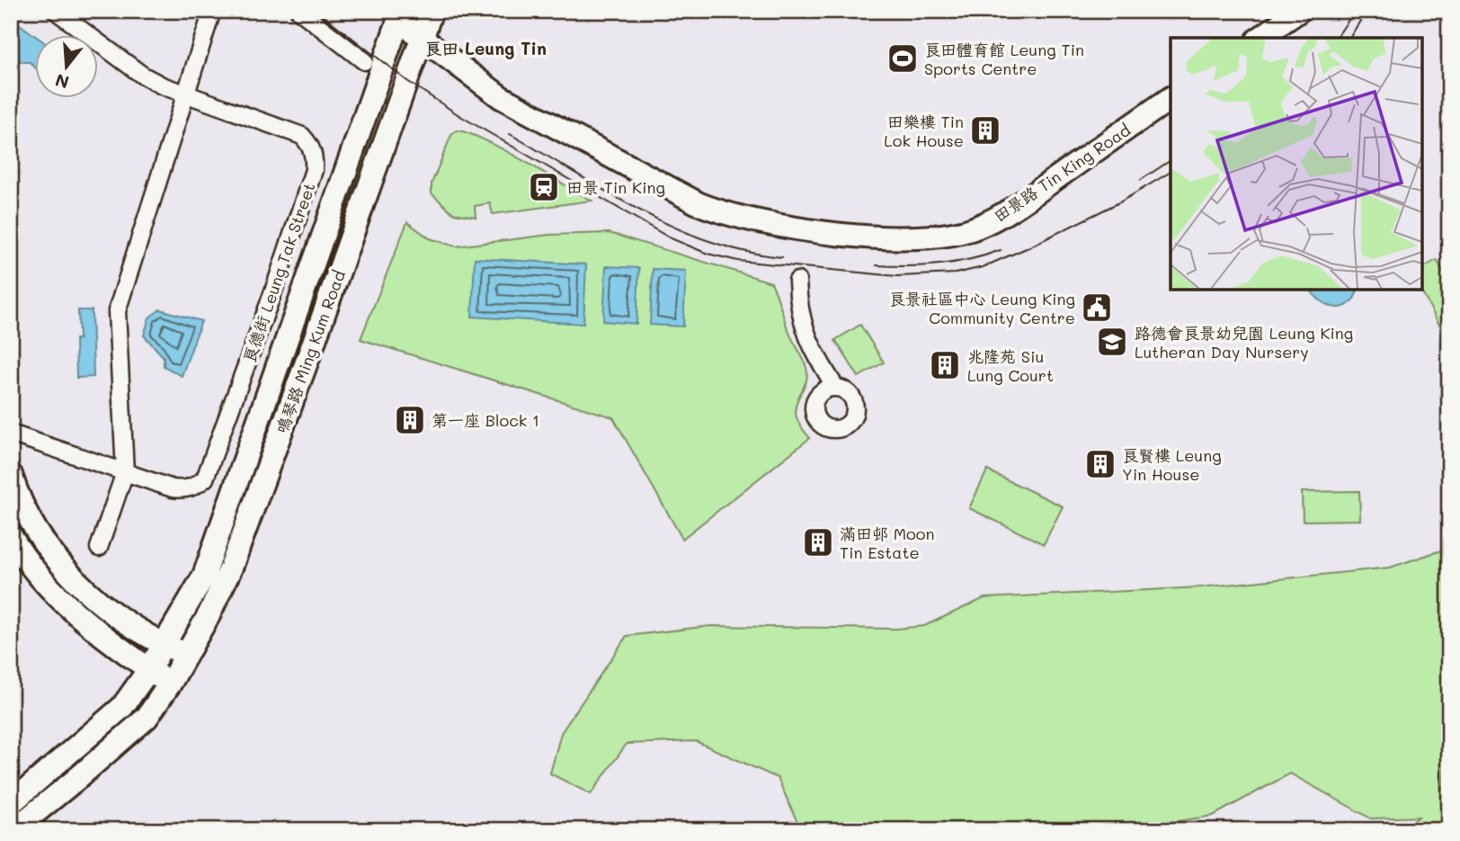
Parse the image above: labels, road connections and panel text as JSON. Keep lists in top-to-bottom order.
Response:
{
  "streets": {
    "main road": ["田景路 Tin King Road", "鳴琴路 Ming Kum Road"],
    "street": ["良德街 Leung Tak Street"]
  },
  "crossings": [
    ["田景路 Tin King Road", "鳴琴路 Ming Kum Road"]
  ],
  "districts": ["良田 Leung Tin"],
  "places": {
    "sports": ["良田體育館 Leung Tin Sports Centre"],
    "building": [
      "田樂樓 Tin Lok House",
      "兆隆苑 Siu Lung Court",
      "第一座 Block 1",
      "良賢樓 Leung Yin House",
      "滿田邨 Moon Tin Estate"
    ],
    "station": ["田景 Tin King"],
    "public building": ["良景社區中心 Leung King Community Centre"],
    "school or university": ["路德會良景幼兒園 Leung King Lutheran Day Nursery"]
  },
  "north": "bottom"
}
